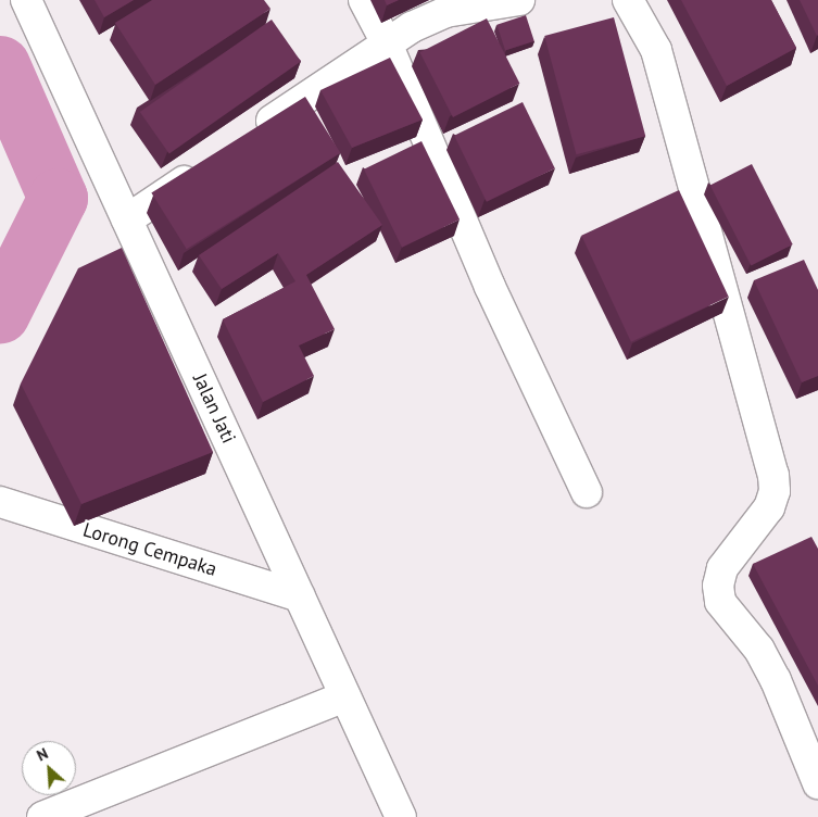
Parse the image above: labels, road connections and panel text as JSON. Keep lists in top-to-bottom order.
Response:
{
  "streets": {
    "street": ["Jalan Jati", "Lorong Cempaka"]
  },
  "crossings": [
    ["Jalan Jati", "Lorong Cempaka"]
  ],
  "north": "top left"
}
